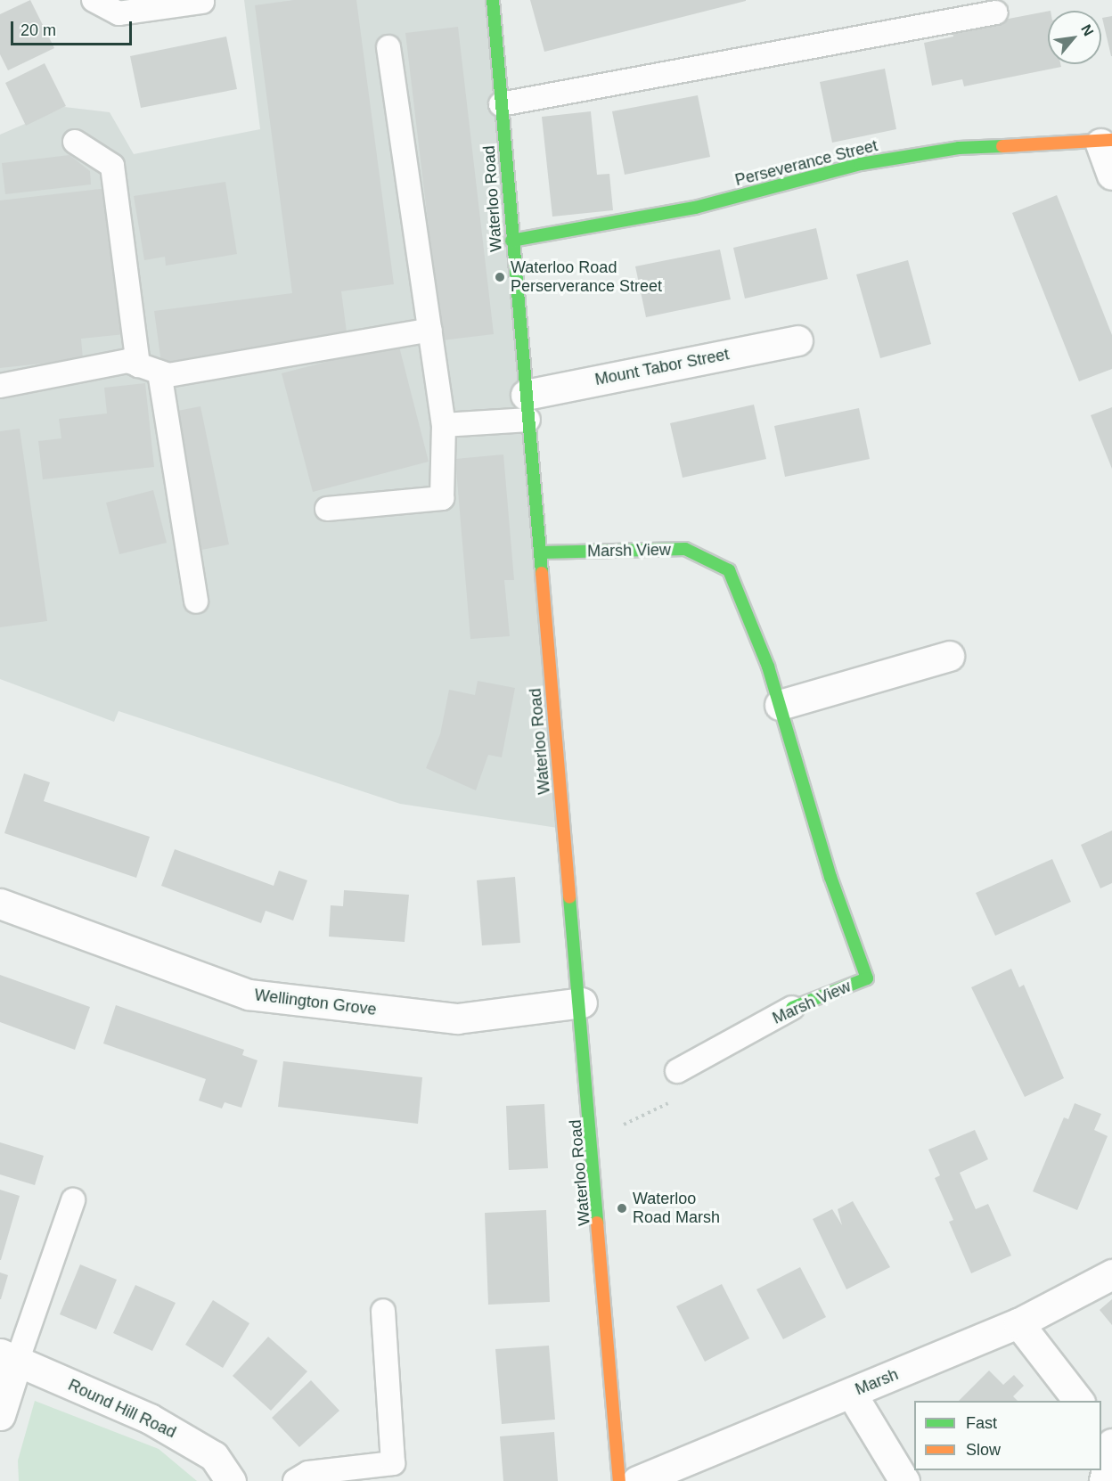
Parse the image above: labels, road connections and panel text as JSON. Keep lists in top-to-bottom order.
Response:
{
  "streets": {
    "main road": ["Perseverance Street", "Waterloo Road", "Marsh View"],
    "street": [
      "Mount Tabor Street",
      "Wellington Grove",
      "Marsh",
      "Round Hill Road"
    ]
  },
  "crossings": [
    ["Perseverance Street", "Waterloo Road"],
    ["Waterloo Road", "Mount Tabor Street"],
    ["Waterloo Road", "Marsh View"],
    ["Waterloo Road", "Wellington Grove"]
  ],
  "places": ["Waterloo Road Perserverance Street", "Waterloo Road Marsh"],
  "legend": ["Fast", "Slow"],
  "scale_bar": "20 m",
  "north": "top right"
}
